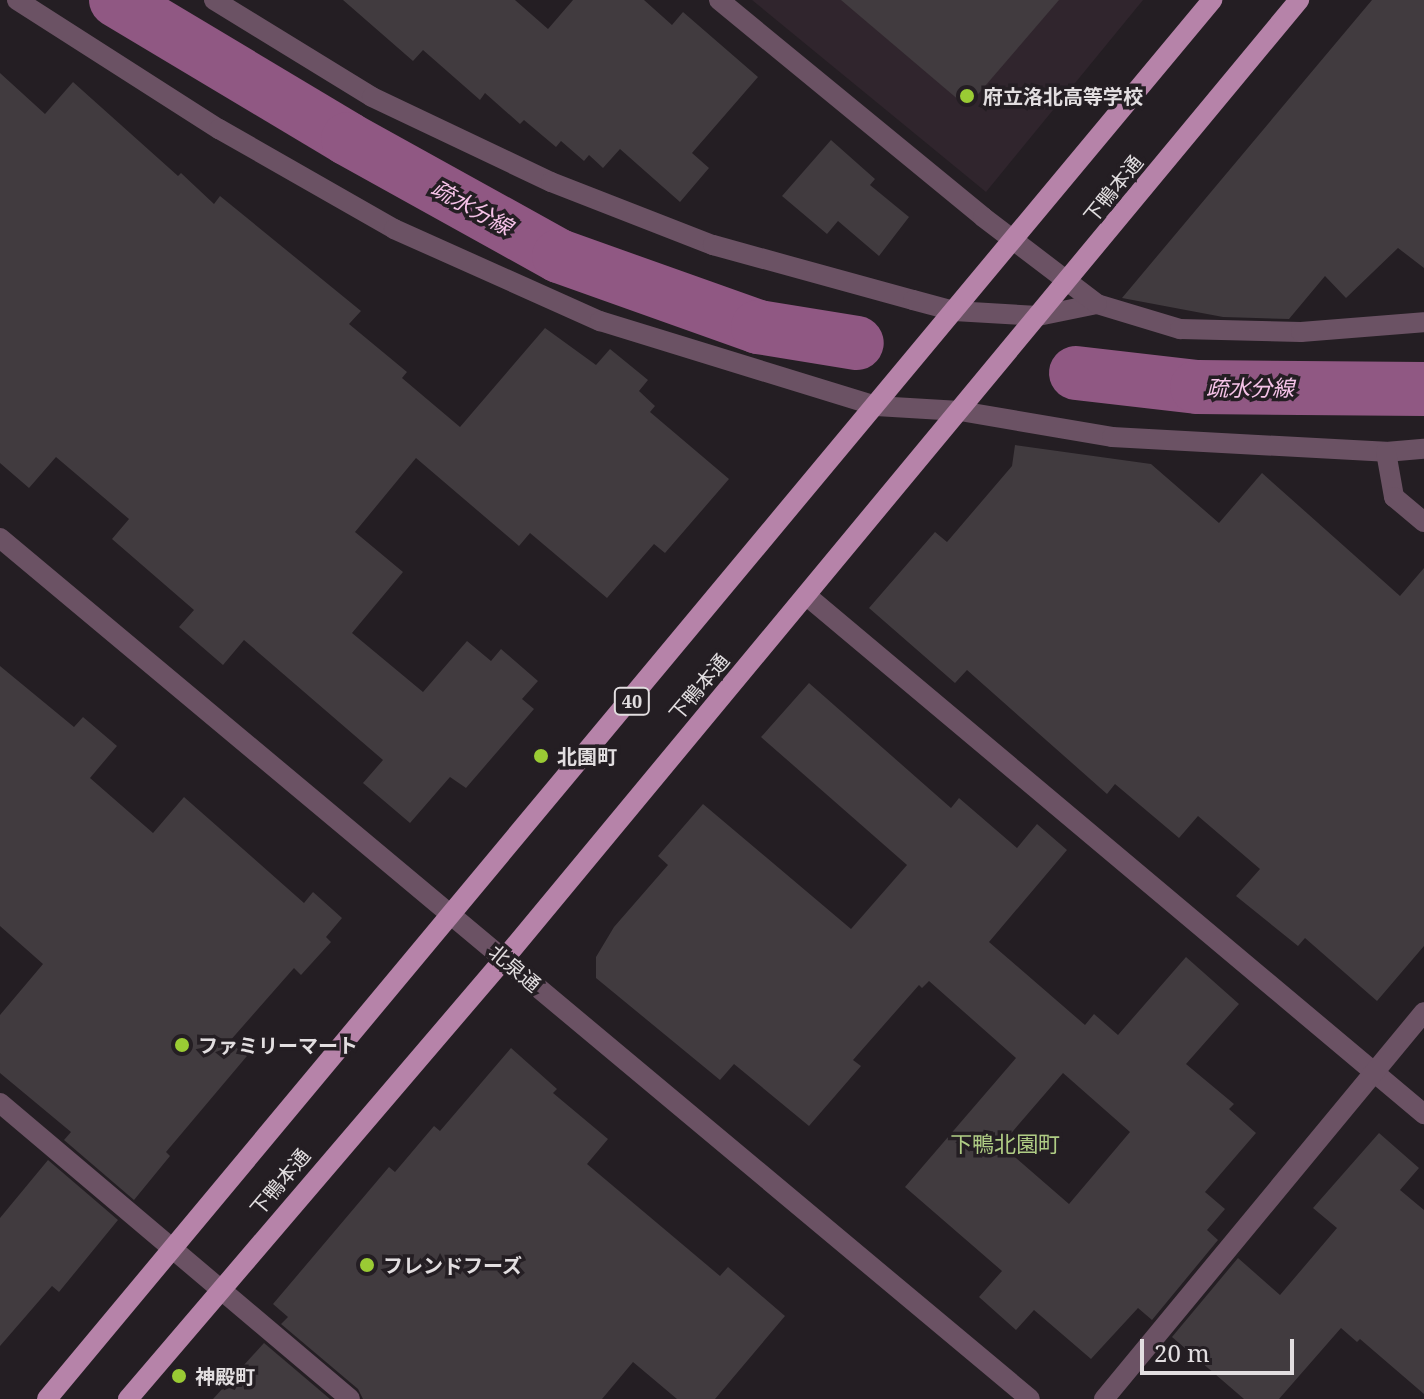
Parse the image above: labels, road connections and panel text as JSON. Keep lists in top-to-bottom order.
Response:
{
  "streets": {
    "main road": ["下鴨本通", "40"],
    "street": ["北泉通"]
  },
  "crossings": [
    ["下鴨本通", "北泉通"]
  ],
  "districts": ["下鴨北園町"],
  "water": ["疏水分線"],
  "places": [
    "府立洛北高等学校",
    "北園町",
    "ファミリーマート",
    "フレンドフーズ",
    "神殿町"
  ],
  "scale_bar": "20 m"
}
